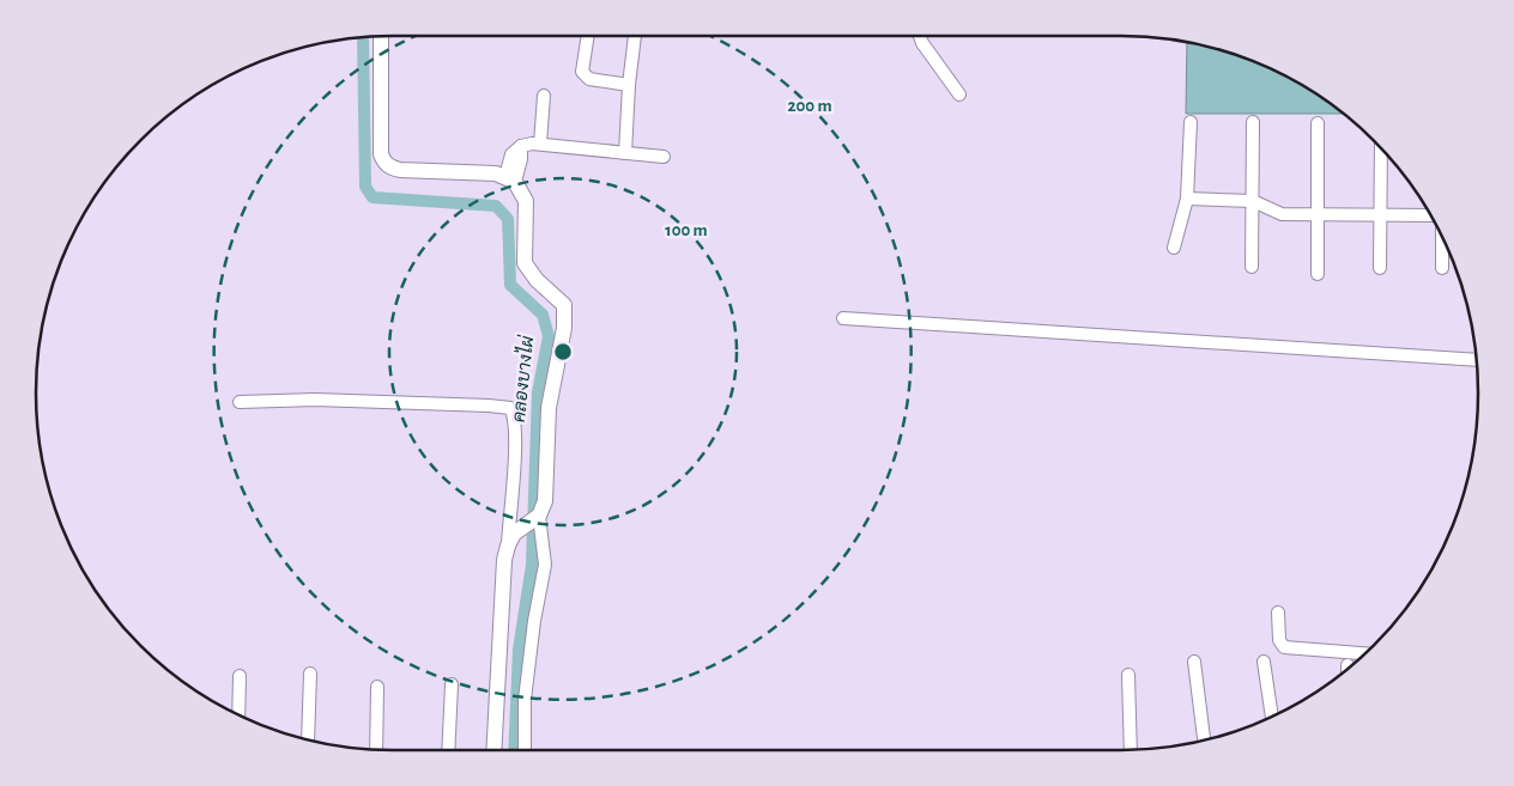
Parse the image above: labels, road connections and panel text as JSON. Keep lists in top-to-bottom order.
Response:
{
  "water": ["คลองบางไผ่"],
  "rings": ["200 m", "100 m"]
}
